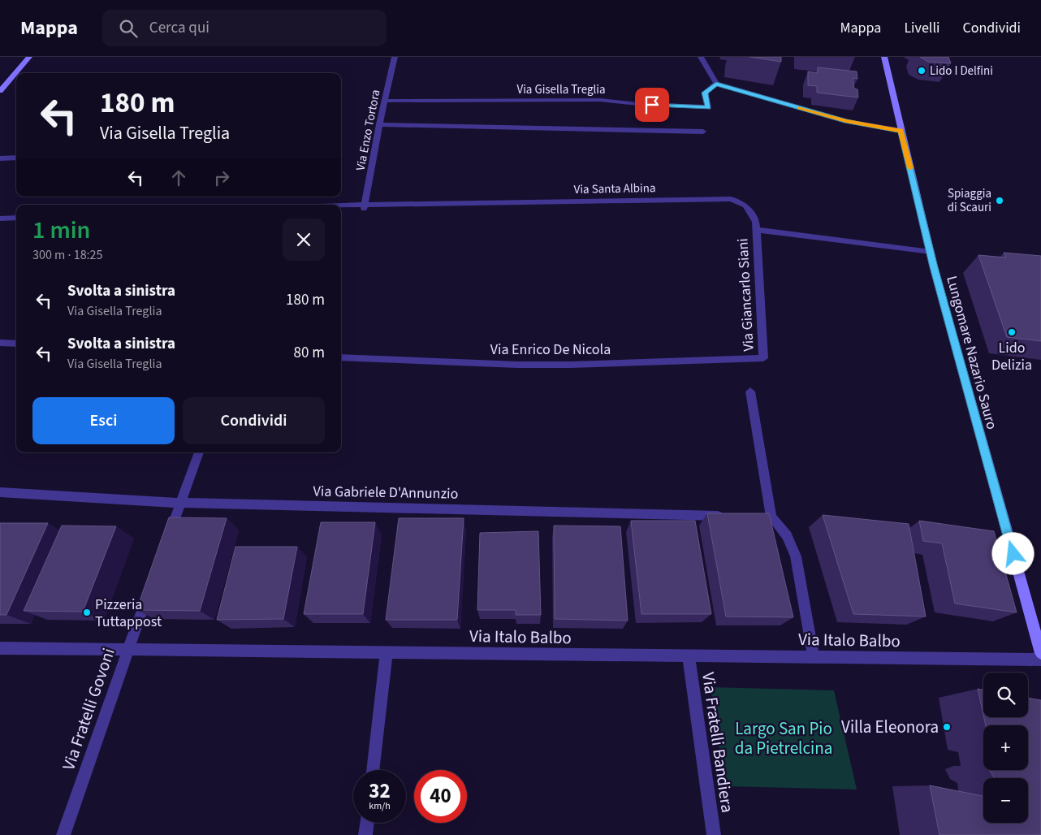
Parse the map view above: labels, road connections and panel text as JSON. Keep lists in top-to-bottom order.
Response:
{
  "streets": {
    "street": [
      "Via Gisella Treglia",
      "Via Enzo Tortora",
      "Via Santa Albina",
      "Via Giancarlo Siani",
      "Via Enrico De Nicola",
      "Lungomare Nazario Sauro",
      "Via Gabriele D'Annunzio",
      "Via Italo Balbo",
      "Via Fratelli Govoni",
      "Via Fratelli Bandiera"
    ]
  },
  "crossings": [
    ["Via Gisella Treglia", "Via Enzo Tortora"],
    ["Via Enzo Tortora", "Via Santa Albina"],
    ["Via Santa Albina", "Via Giancarlo Siani"],
    ["Via Giancarlo Siani", "Via Enrico De Nicola"],
    ["Via Italo Balbo", "Via Fratelli Govoni"],
    ["Via Italo Balbo", "Via Fratelli Bandiera"]
  ],
  "parks": ["Largo San Pio da Pietrelcina"],
  "places": [
    "Lido I Delfini",
    "Spiaggia di Scauri",
    "Lido Delizia",
    "Pizzeria Tuttappost",
    "Villa Eleonora"
  ],
  "page": {
    "header": "Mappa",
    "search": "Cerca qui",
    "nav": ["Mappa", "Livelli", "Condividi"],
    "turn": ["180 m", "Via Gisella Treglia"],
    "heading": ["1 min", "300 m · 18:25"],
    "list": [
      {
        "name": "Svolta a sinistra",
        "note": "Via Gisella Treglia",
        "value": "180 m"
      },
      {
        "name": "Svolta a sinistra",
        "note": "Via Gisella Treglia",
        "value": "80 m"
      }
    ],
    "buttons": ["Esci", "Condividi"],
    "map_buttons": ["+", "−"],
    "speed": "32 km/h",
    "limit": "40"
  }
}
